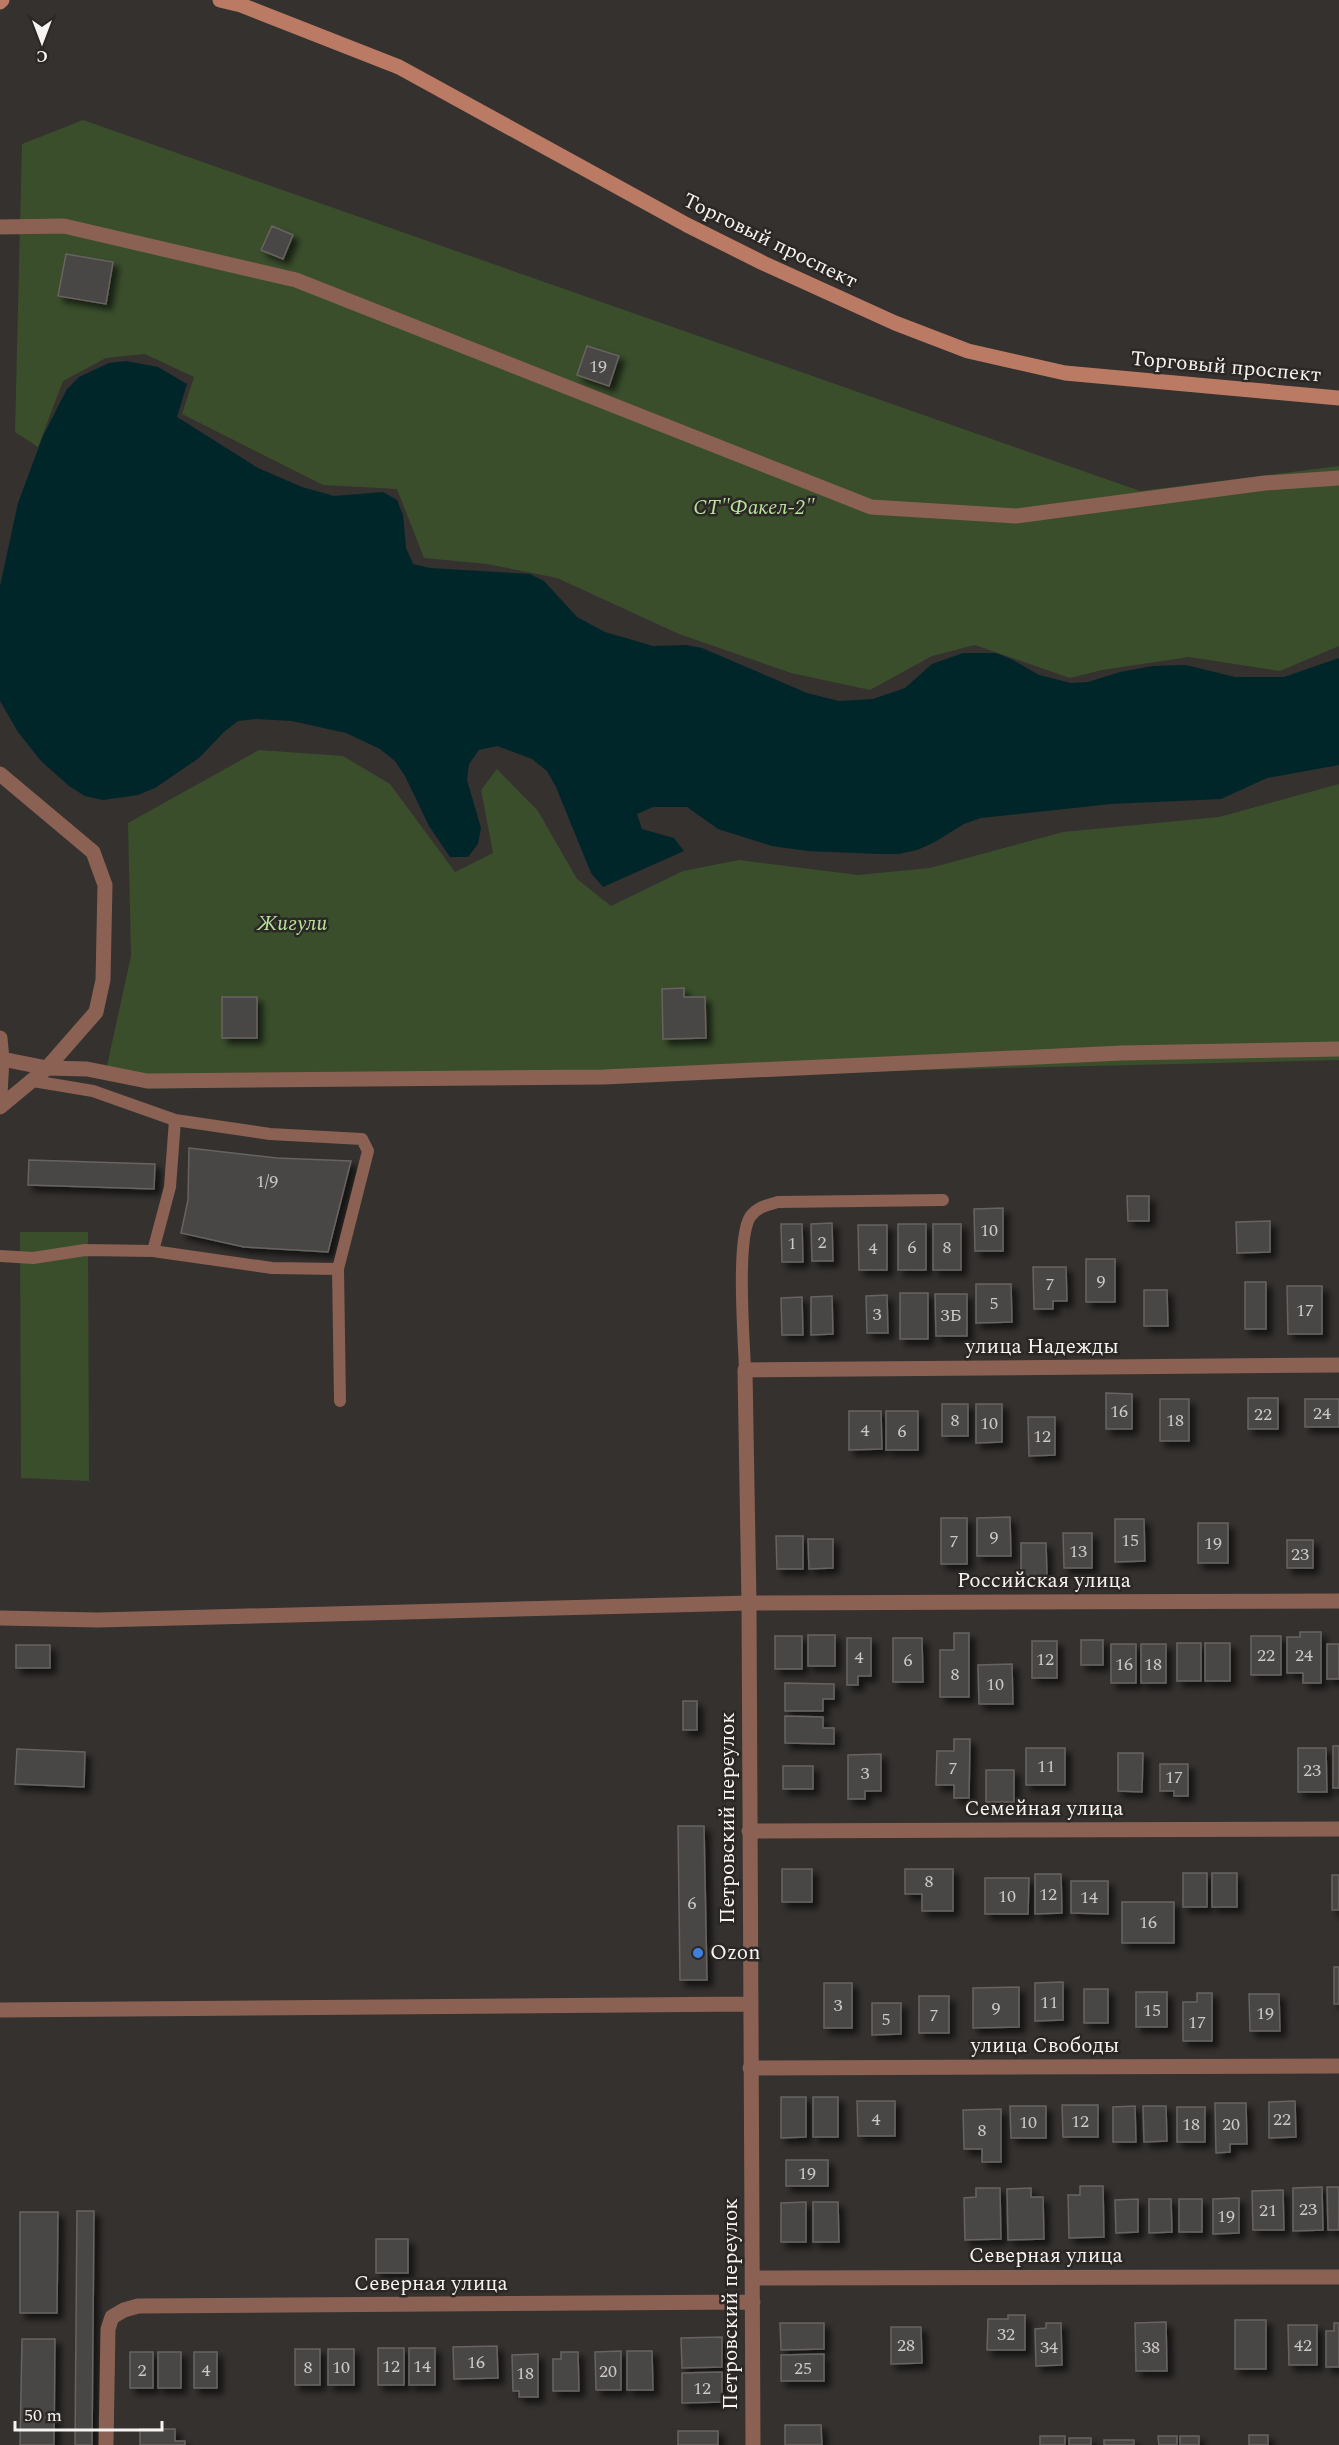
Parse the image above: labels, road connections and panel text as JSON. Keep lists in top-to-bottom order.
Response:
{
  "streets": {
    "street": [
      "Торговый проспект",
      "улица Надежды",
      "Российская улица",
      "Семейная улица",
      "Петровский переулок",
      "улица Свободы",
      "Северная улица"
    ]
  },
  "crossings": [
    ["улица Надежды", "Петровский переулок"],
    ["Российская улица", "Петровский переулок"],
    ["Семейная улица", "Петровский переулок"],
    ["Петровский переулок", "улица Свободы"],
    ["Петровский переулок", "Северная улица"]
  ],
  "parks": ["СТ\"Факел-2\"", "Жигули"],
  "places": ["Ozon"],
  "house_numbers": [
    "19",
    "1/9",
    "10",
    "2",
    "1",
    "6",
    "8",
    "4",
    "9",
    "7",
    "5",
    "17",
    "3",
    "3Б",
    "16",
    "24",
    "22",
    "8",
    "18",
    "10",
    "4",
    "6",
    "12",
    "9",
    "15",
    "7",
    "19",
    "13",
    "23",
    "22",
    "24",
    "4",
    "12",
    "6",
    "16",
    "18",
    "8",
    "10",
    "11",
    "7",
    "23",
    "3",
    "17",
    "8",
    "12",
    "10",
    "14",
    "6",
    "16",
    "11",
    "3",
    "9",
    "15",
    "19",
    "7",
    "5",
    "17",
    "4",
    "22",
    "12",
    "10",
    "18",
    "20",
    "8",
    "19",
    "23",
    "21",
    "19",
    "32",
    "28",
    "42",
    "34",
    "38",
    "16",
    "12",
    "14",
    "8",
    "10",
    "25",
    "2",
    "4",
    "20",
    "18",
    "12"
  ],
  "scale_bar": "50 m",
  "north": "bottom"
}
